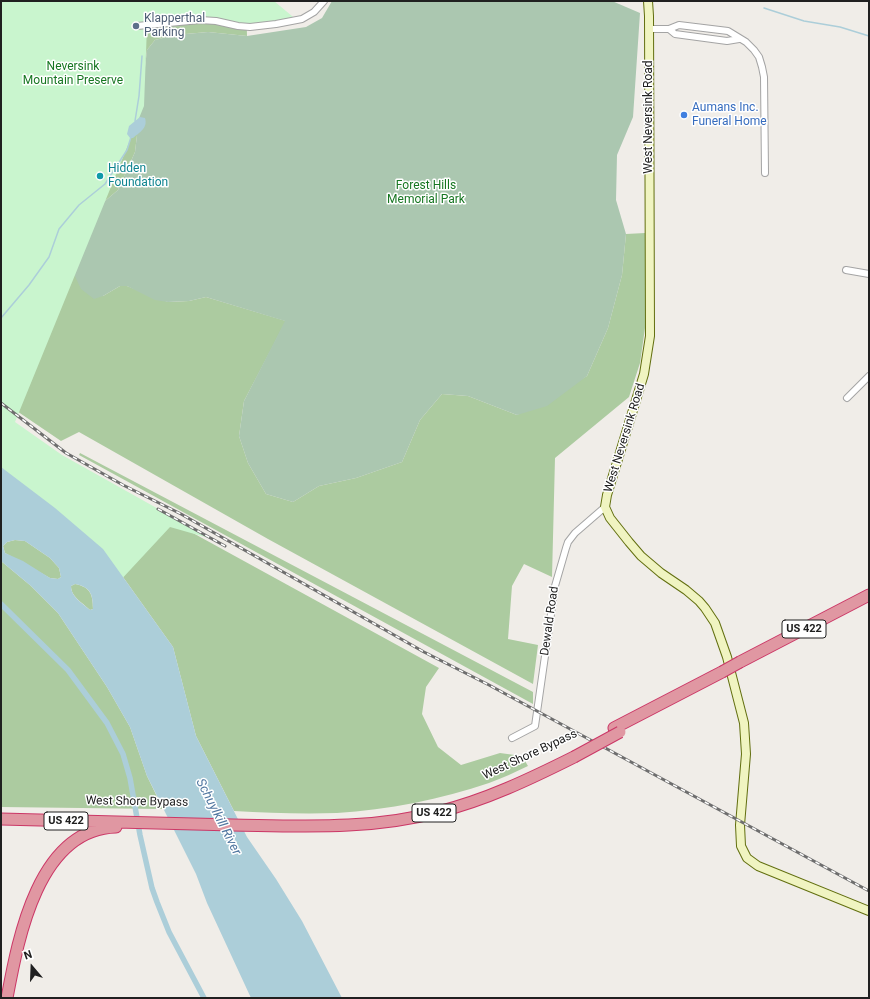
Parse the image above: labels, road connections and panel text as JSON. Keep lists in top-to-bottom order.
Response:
{
  "streets": {
    "highway": ["US 422", "West Shore Bypass"],
    "street": ["West Neversink Road", "Dewald Road"]
  },
  "crossings": [
    ["West Neversink Road", "Dewald Road"]
  ],
  "water": ["Schuylkill River"],
  "parks": ["Neversink Mountain Preserve", "Forest Hills Memorial Park"],
  "places": ["Klapperthal Parking", "Aumans Inc. Funeral Home", "Hidden Foundation"],
  "north": "top"
}
